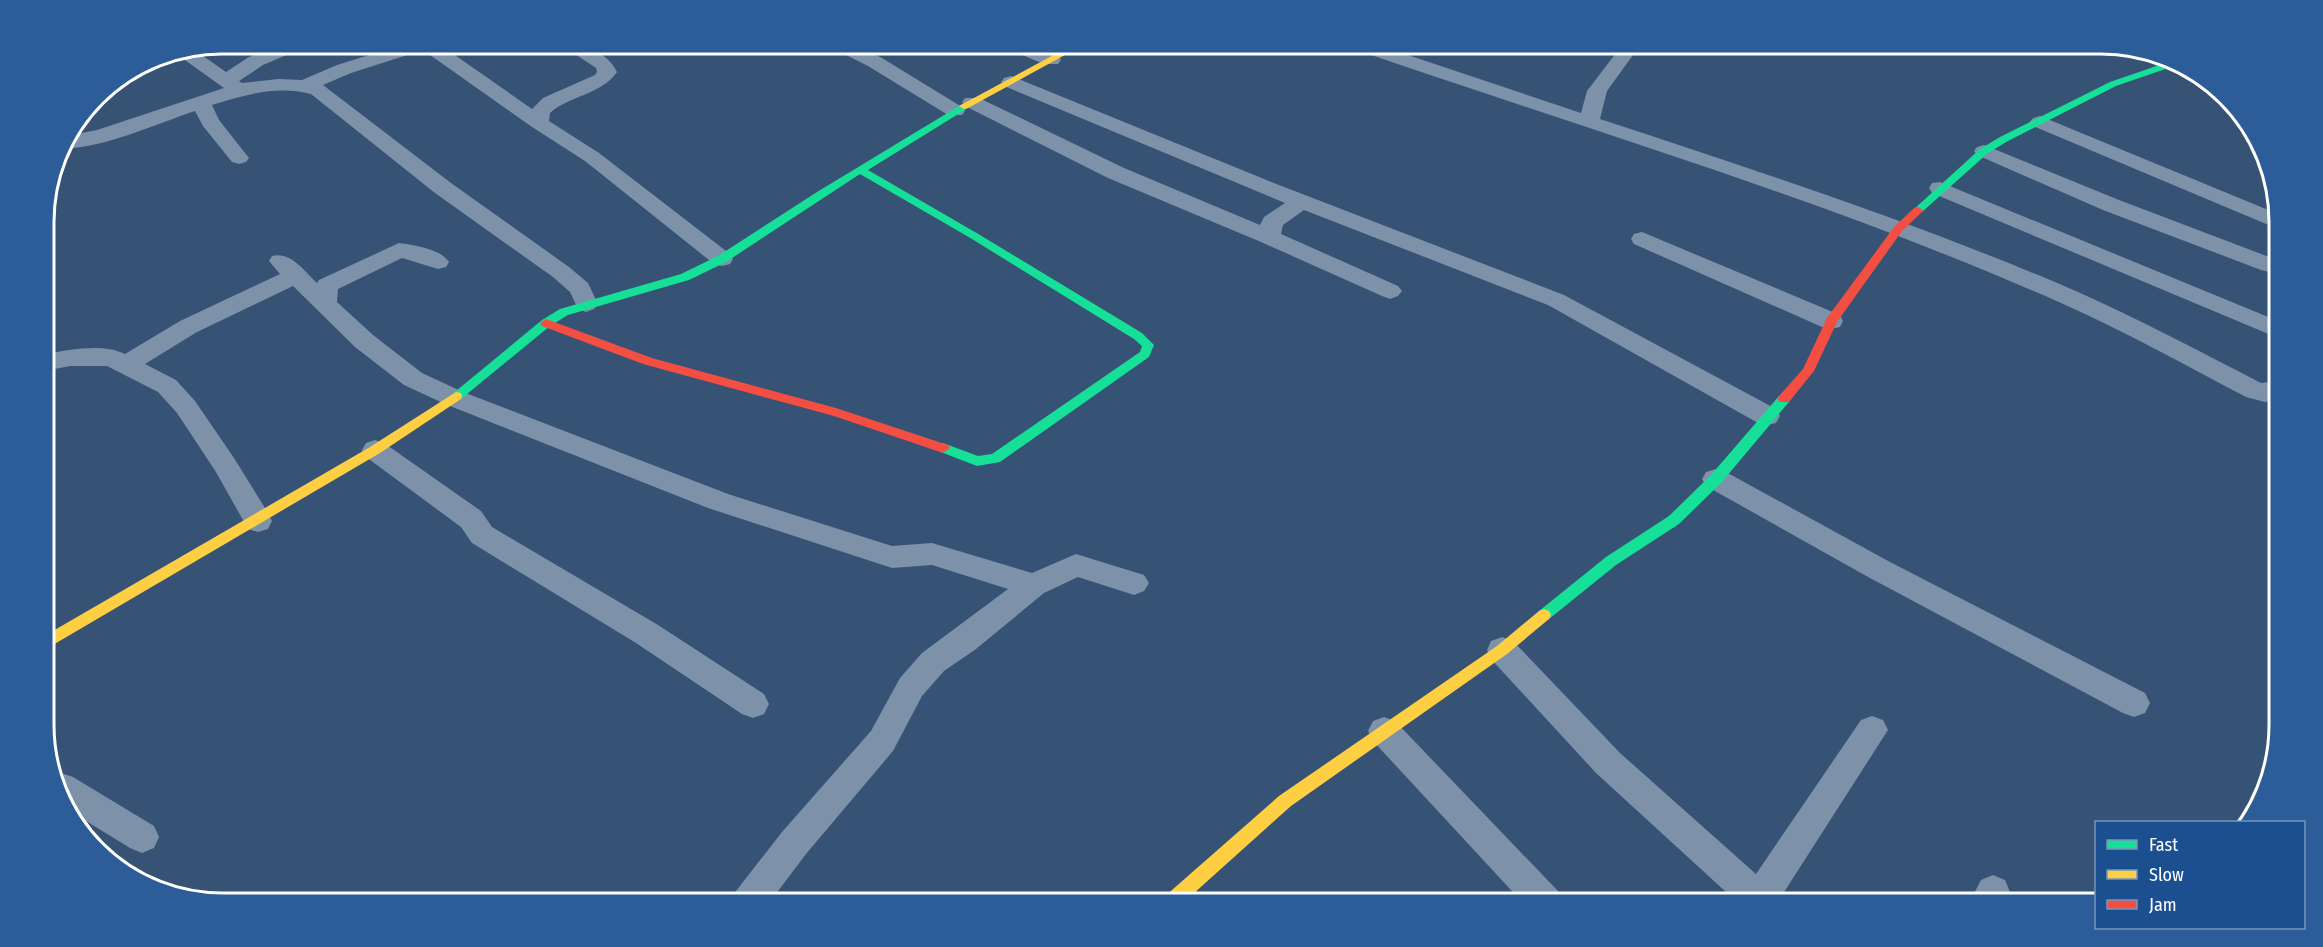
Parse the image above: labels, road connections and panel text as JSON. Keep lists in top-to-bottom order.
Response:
{
  "legend": ["Fast", "Slow", "Jam"]
}
